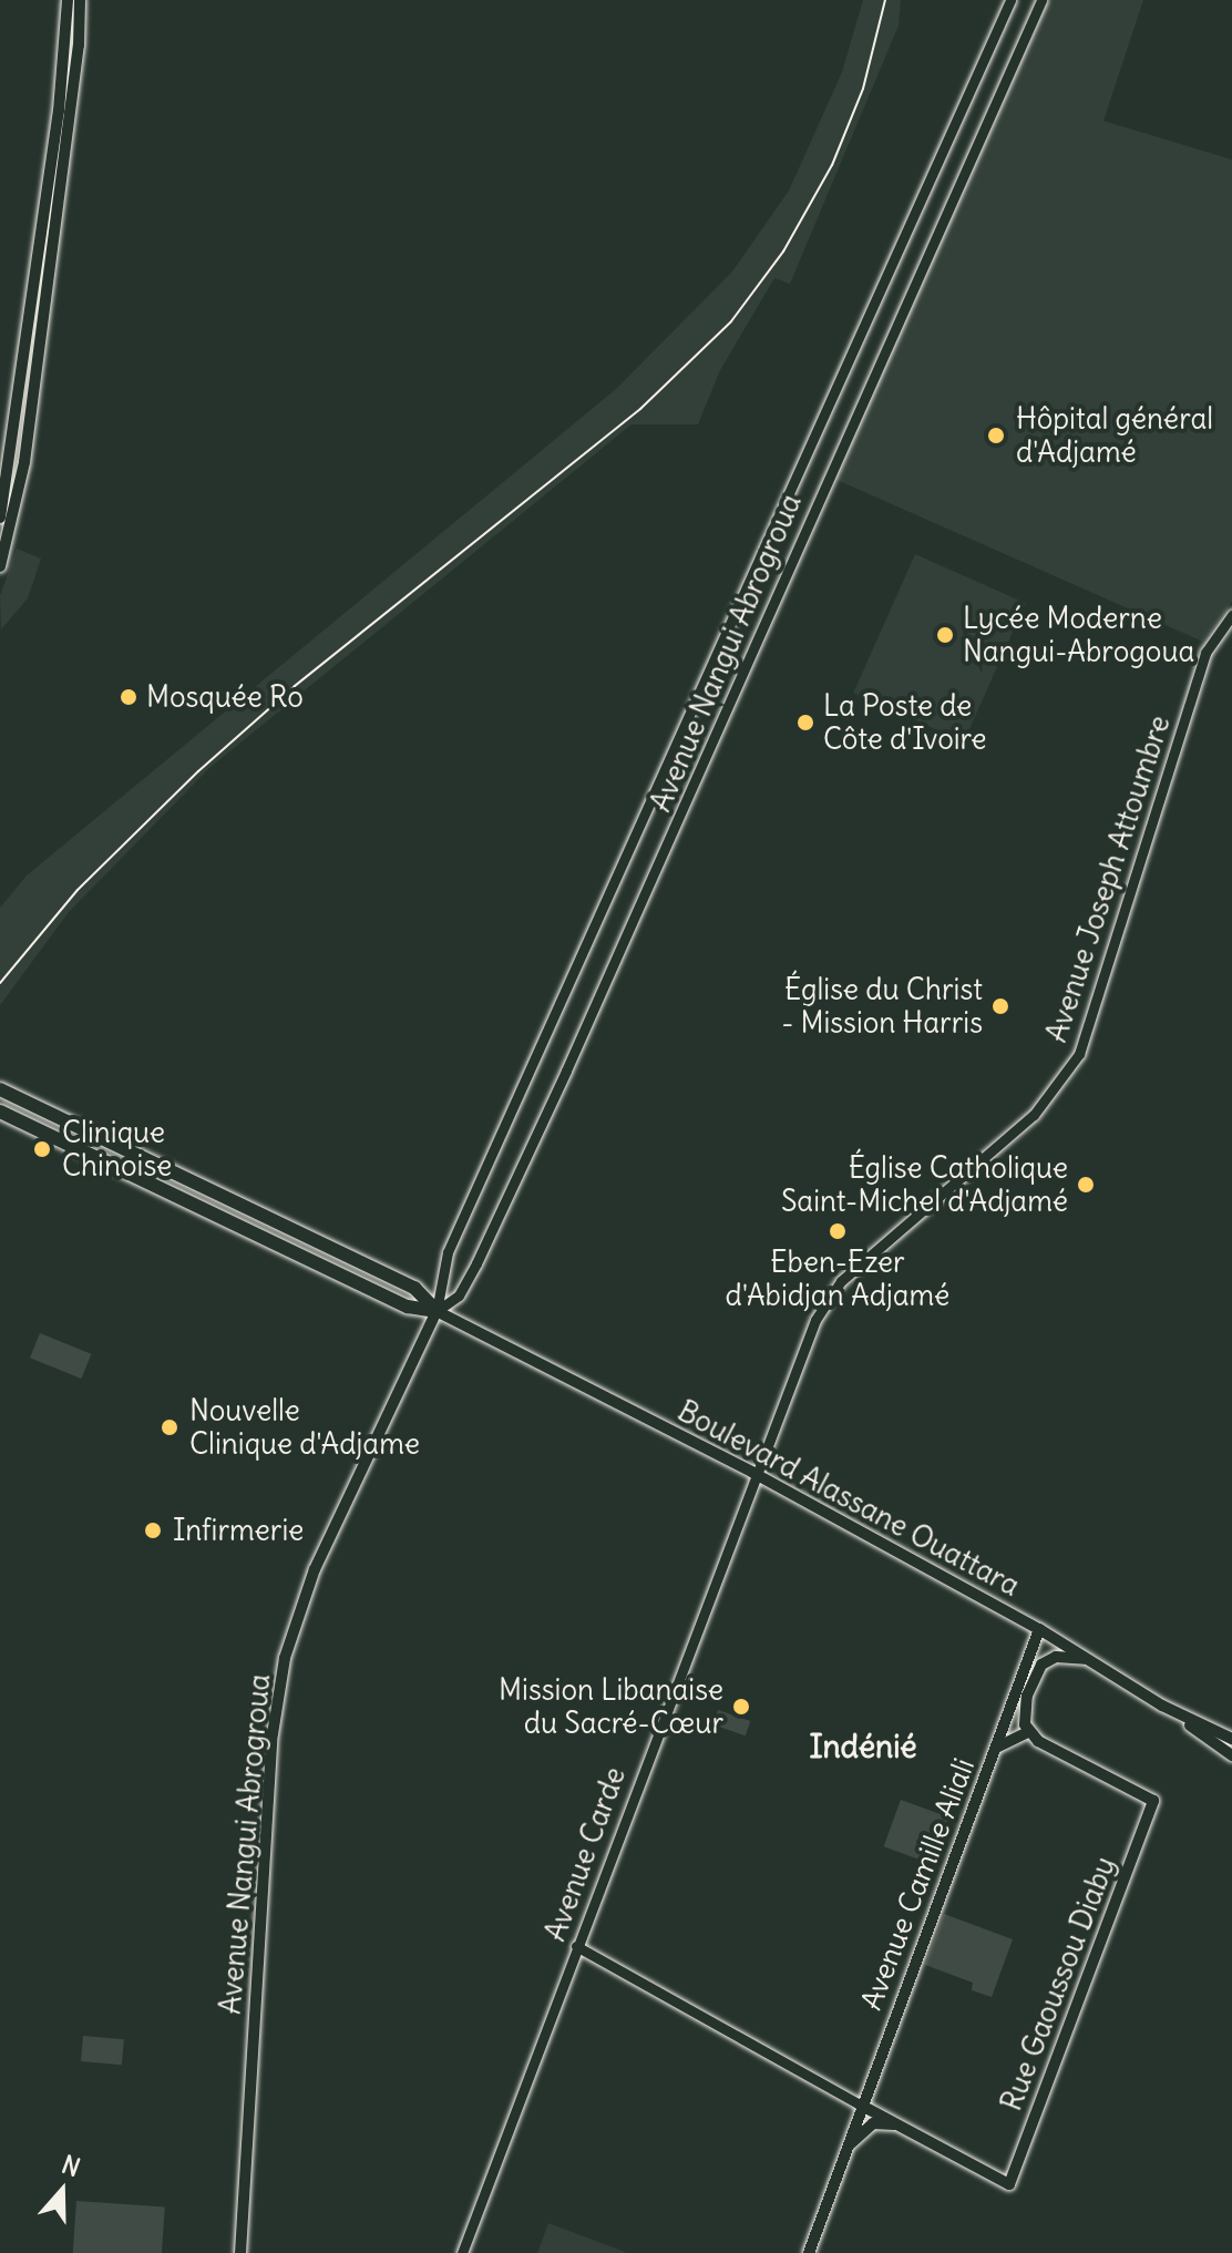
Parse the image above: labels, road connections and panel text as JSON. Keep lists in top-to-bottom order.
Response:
{
  "streets": {
    "main road": [
      "Avenue Nangui Abrogroua",
      "Boulevard Alassane Ouattara",
      "Avenue Camille Aliali",
      "Rue Gaoussou Diaby"
    ],
    "street": ["Avenue Joseph Attoumbre", "Avenue Carde"]
  },
  "crossings": [
    ["Avenue Nangui Abrogroua", "Boulevard Alassane Ouattara"],
    ["Avenue Joseph Attoumbre", "Boulevard Alassane Ouattara"],
    ["Avenue Joseph Attoumbre", "Avenue Carde"],
    ["Boulevard Alassane Ouattara", "Avenue Carde"],
    ["Boulevard Alassane Ouattara", "Avenue Camille Aliali"],
    ["Avenue Camille Aliali", "Rue Gaoussou Diaby"]
  ],
  "districts": ["Indénié"],
  "places": [
    "Hôpital général d'Adjamé",
    "Lycée Moderne Nangui-Abrogoua",
    "Mosquée Ro",
    "La Poste de Côte d'Ivoire",
    "Église du Christ - Mission Harris",
    "Clinique Chinoise",
    "Église Catholique Saint-Michel d'Adjamé",
    "Eben-Ezer d'Abidjan Adjamé",
    "Nouvelle Clinique d'Adjame",
    "Infirmerie",
    "Mission Libanaise du Sacré-Cœur"
  ],
  "north": "top"
}
